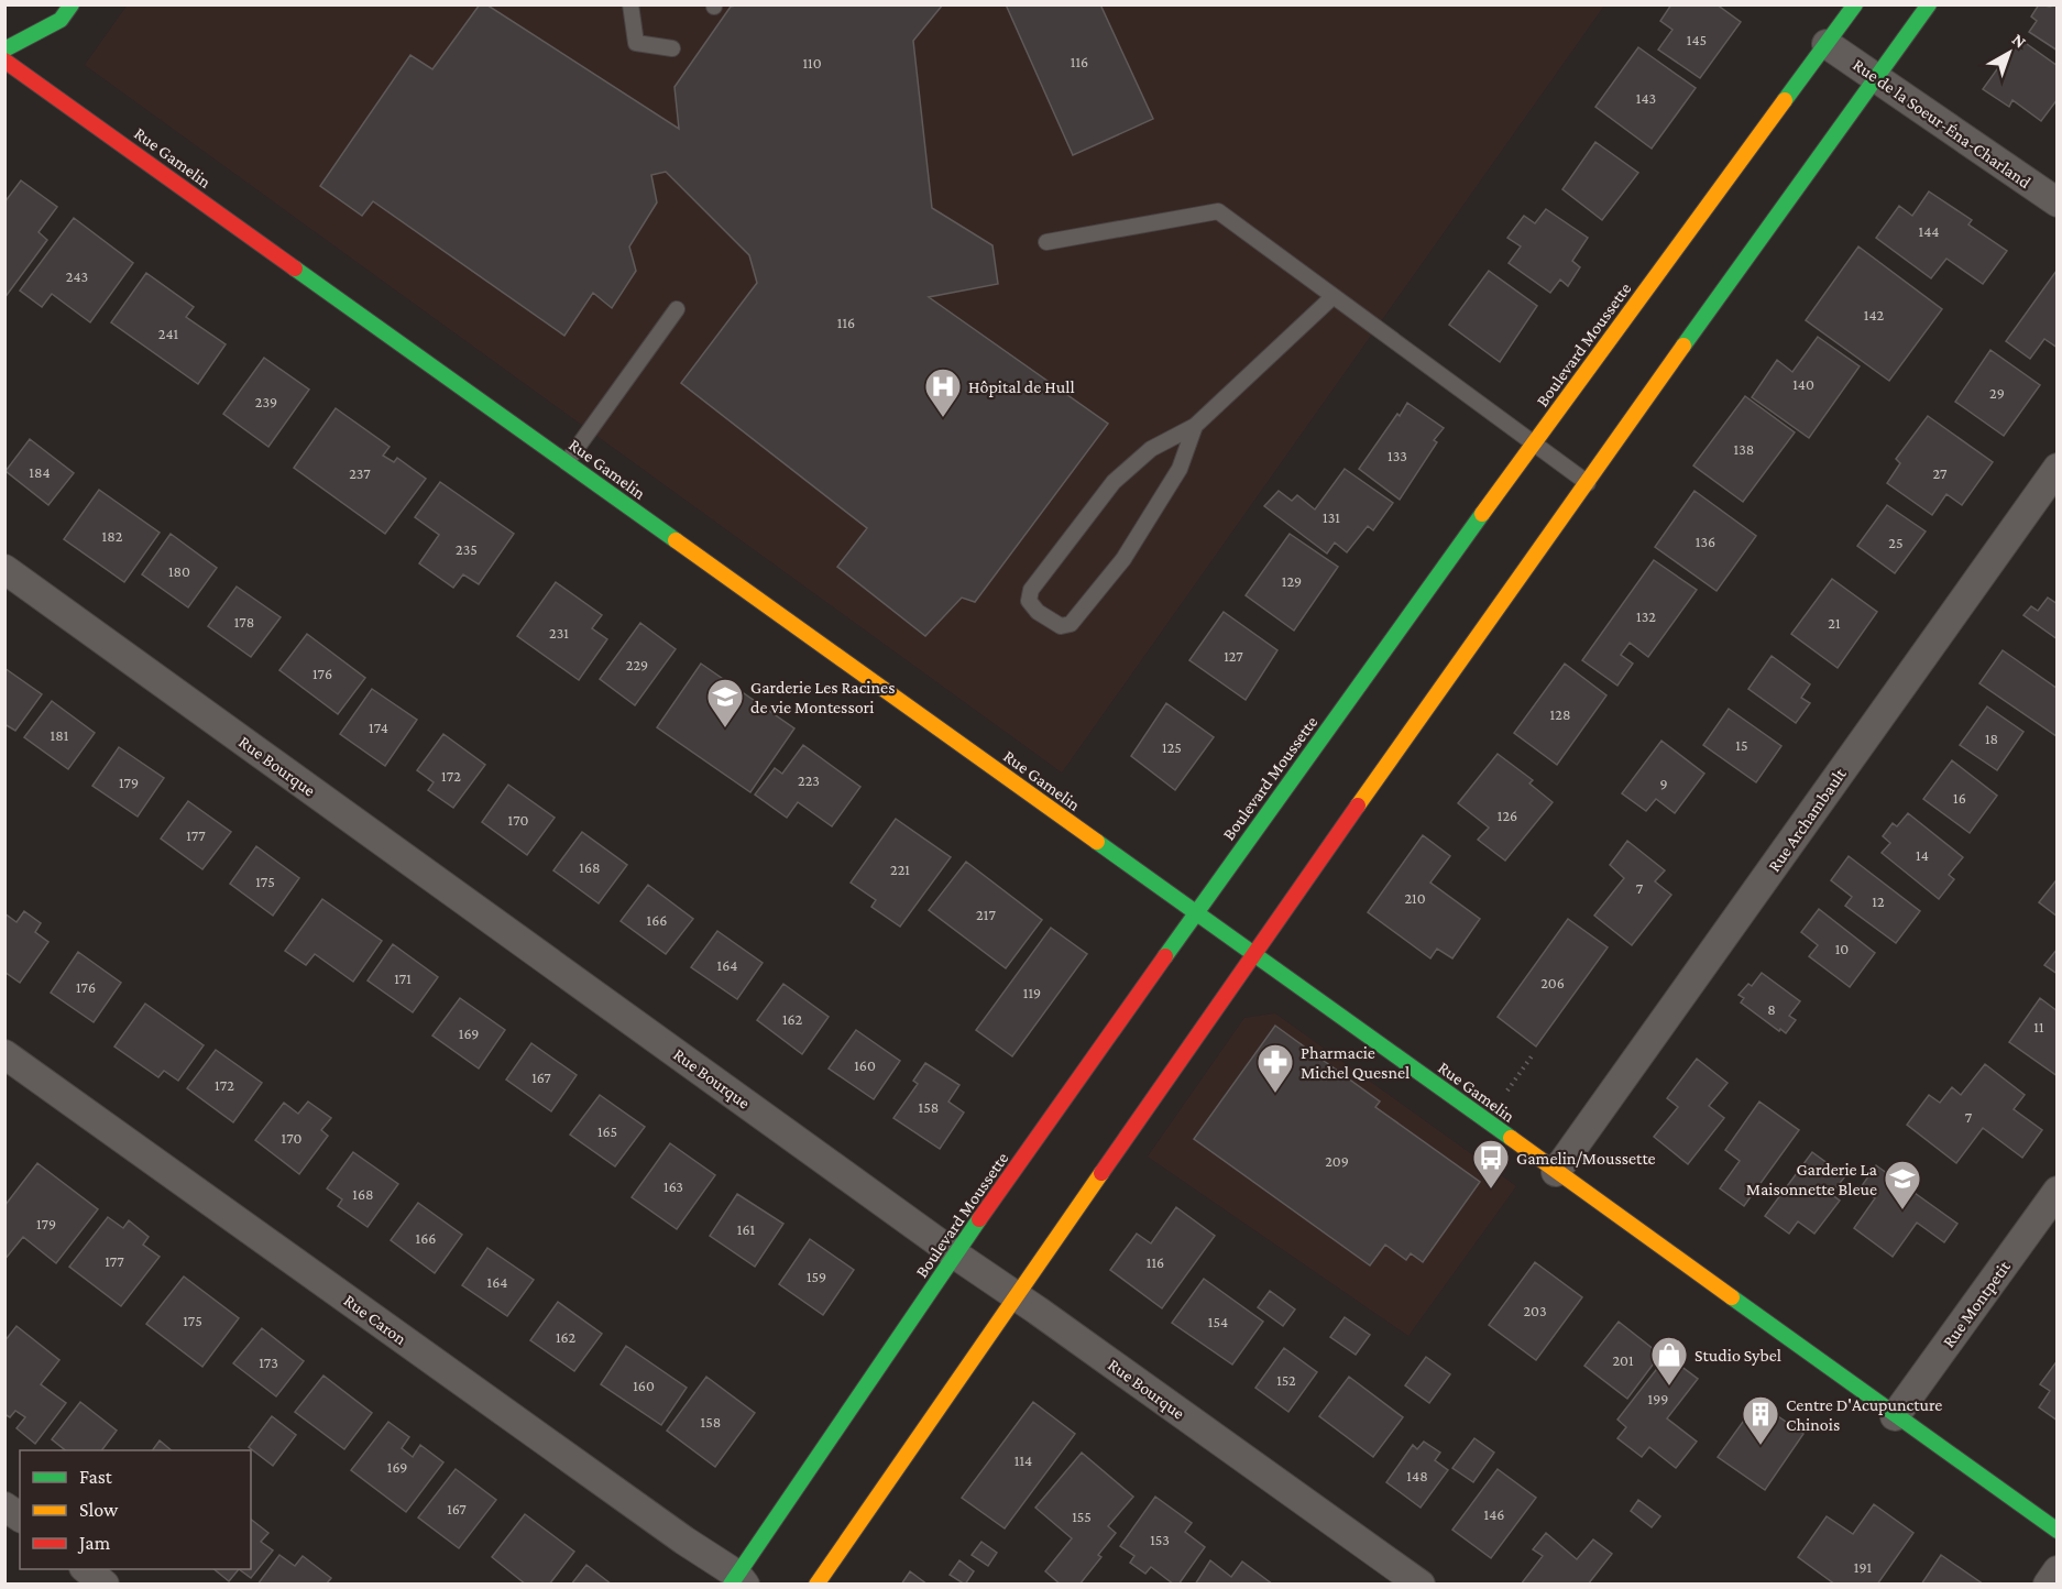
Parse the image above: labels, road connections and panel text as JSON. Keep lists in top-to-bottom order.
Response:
{
  "streets": {
    "street": [
      "Rue de la Soeur-Éna-Charland",
      "Rue Gamelin",
      "Boulevard Moussette",
      "Rue Bourque",
      "Rue Archambault",
      "Rue Montpetit",
      "Rue Caron"
    ]
  },
  "crossings": [
    ["Rue de la Soeur-Éna-Charland", "Boulevard Moussette"],
    ["Rue Gamelin", "Boulevard Moussette"],
    ["Rue Gamelin", "Rue Archambault"],
    ["Rue Gamelin", "Rue Montpetit"],
    ["Boulevard Moussette", "Rue Bourque"],
    ["Boulevard Moussette", "Rue Caron"]
  ],
  "places": {
    "hospital": ["Hôpital de Hull"],
    "school or university": ["Garderie Les Racines de vie Montessori", "Garderie La Maisonnette Bleue"],
    "pharmacy": ["Pharmacie Michel Quesnel"],
    "bus stop": ["Gamelin/Moussette"],
    "shop": ["Studio Sybel"],
    "building": ["Centre D'Acupuncture Chinois"]
  },
  "house_numbers": [
    "145",
    "116",
    "110",
    "143",
    "144",
    "243",
    "142",
    "116",
    "241",
    "140",
    "29",
    "239",
    "138",
    "133",
    "184",
    "237",
    "27",
    "131",
    "182",
    "136",
    "25",
    "235",
    "180",
    "129",
    "132",
    "178",
    "21",
    "231",
    "127",
    "229",
    "176",
    "128",
    "174",
    "181",
    "18",
    "15",
    "125",
    "172",
    "223",
    "179",
    "9",
    "16",
    "126",
    "170",
    "177",
    "14",
    "168",
    "221",
    "175",
    "7",
    "210",
    "12",
    "217",
    "166",
    "10",
    "164",
    "171",
    "206",
    "176",
    "119",
    "8",
    "162",
    "11",
    "169",
    "160",
    "167",
    "172",
    "158",
    "7",
    "165",
    "170",
    "209",
    "163",
    "168",
    "179",
    "161",
    "166",
    "177",
    "116",
    "159",
    "164",
    "203",
    "175",
    "154",
    "162",
    "201",
    "173",
    "152",
    "160",
    "199",
    "158",
    "114",
    "169",
    "148",
    "167",
    "146",
    "155",
    "153",
    "191"
  ],
  "legend": ["Fast", "Slow", "Jam"],
  "north": "top right"
}
